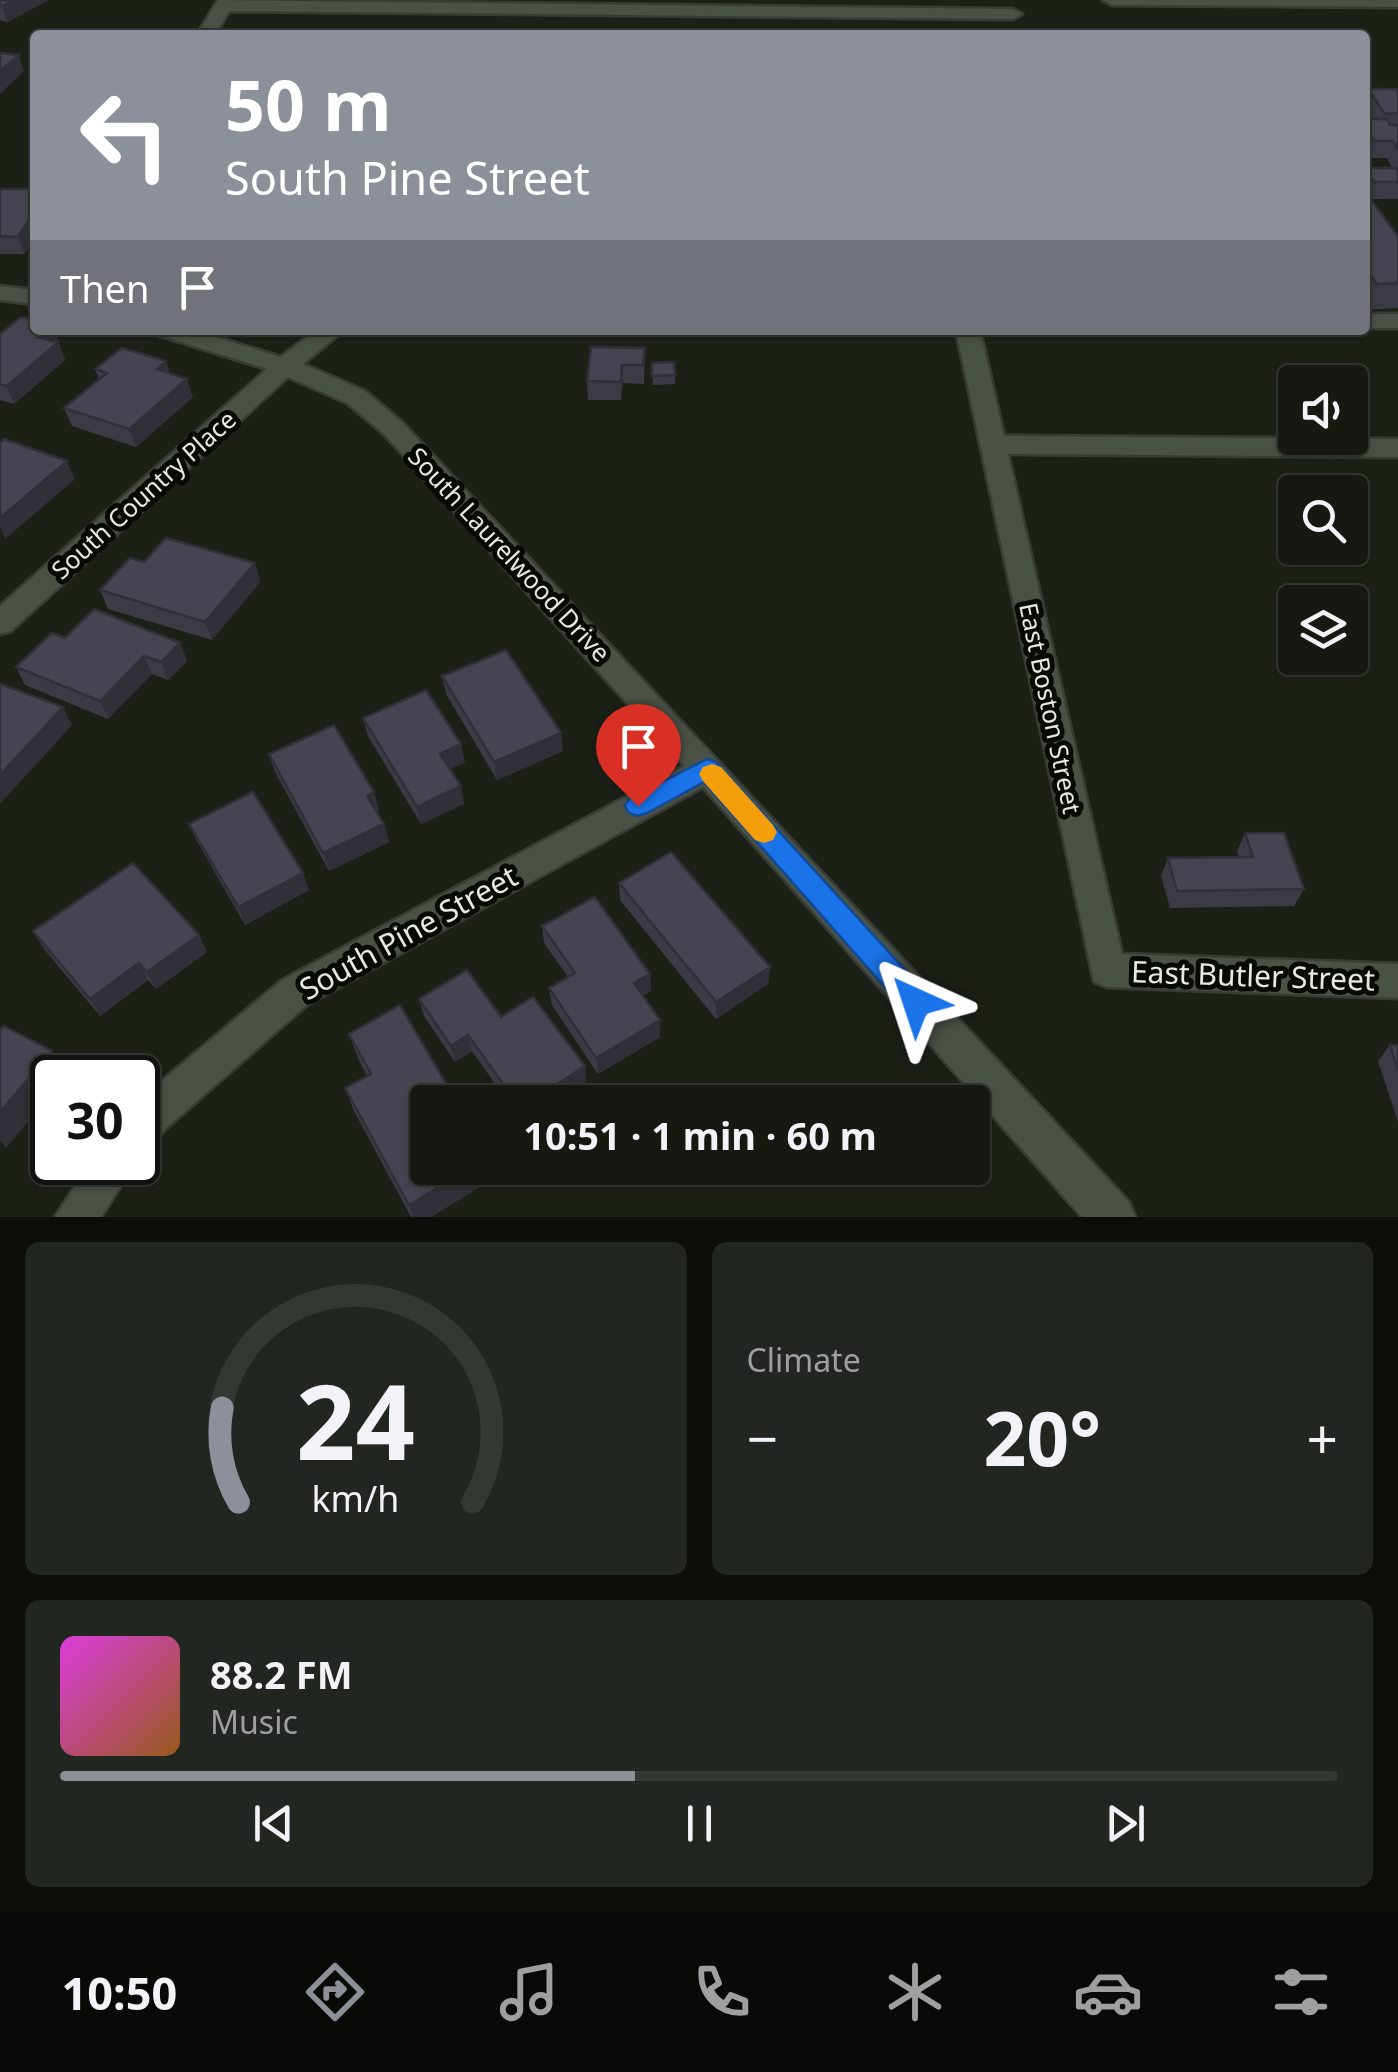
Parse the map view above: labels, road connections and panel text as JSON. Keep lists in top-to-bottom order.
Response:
{
  "streets": {
    "street": [
      "South Country Place",
      "South Laurelwood Drive",
      "East Boston Street",
      "South Pine Street",
      "East Butler Street"
    ]
  },
  "crossings": [
    ["South Country Place", "South Laurelwood Drive"],
    ["South Laurelwood Drive", "South Pine Street"],
    ["East Boston Street", "East Butler Street"]
  ],
  "page": {
    "turn": ["50 m", "South Pine Street"],
    "then": "Then",
    "limit": "30",
    "trip": "10:51 · 1 min · 60 m",
    "tile": "Climate",
    "heat": ["−", "20°", "+"],
    "song": ["88.2 FM", "Music"],
    "tabs": "10:50",
    "gauge": ["24", "km/h"]
  }
}
